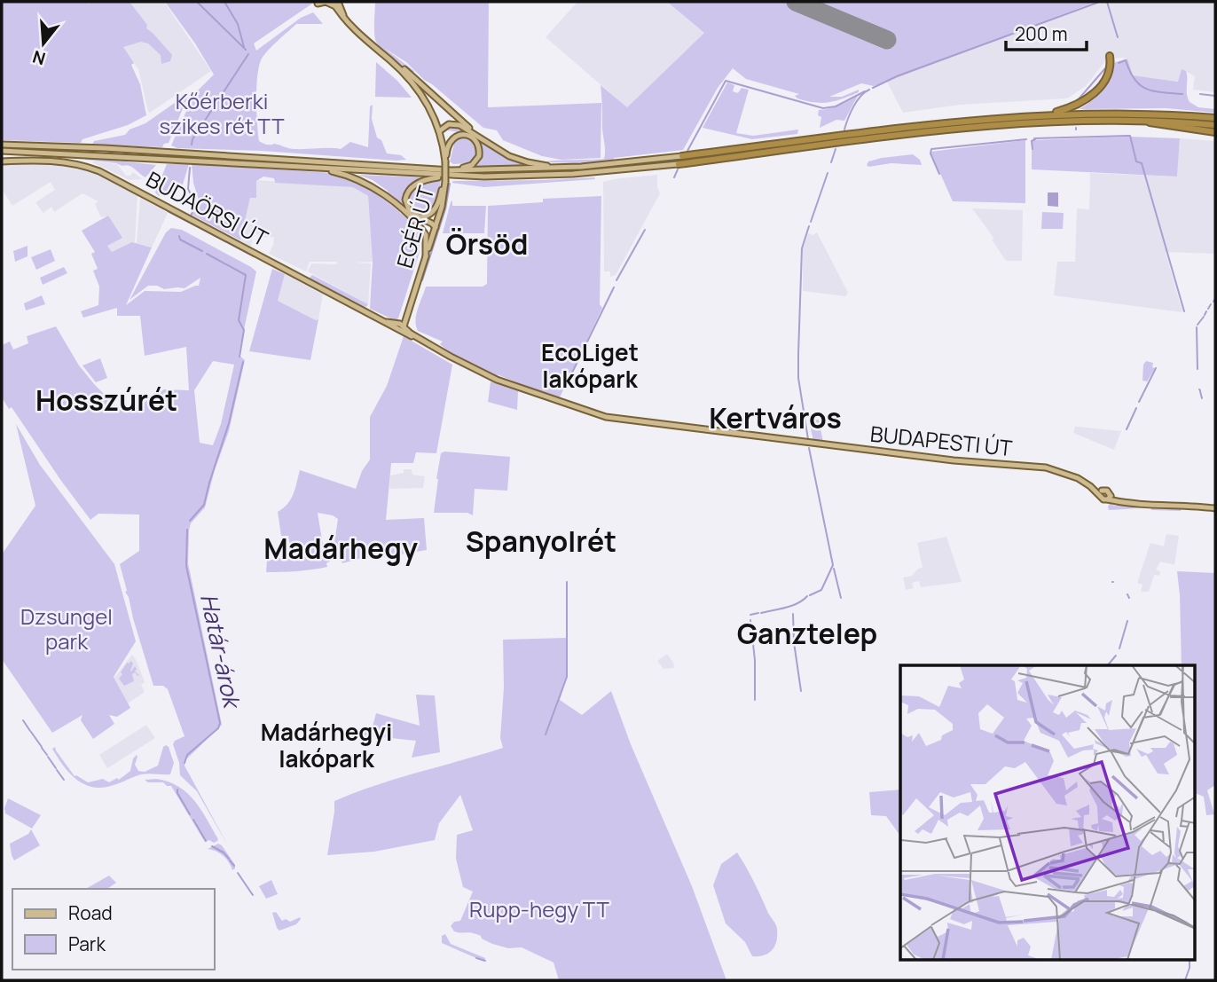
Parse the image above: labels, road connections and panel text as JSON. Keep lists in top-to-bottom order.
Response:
{
  "streets": {
    "main road": ["BUDAÖRSI ÚT", "EGÉR ÚT", "BUDAPESTI ÚT"]
  },
  "crossings": [
    ["BUDAÖRSI ÚT", "EGÉR ÚT"],
    ["BUDAÖRSI ÚT", "BUDAPESTI ÚT"]
  ],
  "districts": [
    "Örsöd",
    "EcoLiget lakópark",
    "Hosszúrét",
    "Kertváros",
    "Spanyolrét",
    "Madárhegy",
    "Ganztelep",
    "Madárhegyi lakópark"
  ],
  "water": ["Határ-árok"],
  "parks": ["Kőérberki szikes rét TT", "Dzsungel park", "Rupp-hegy TT"],
  "legend": ["Road", "Park"],
  "scale_bar": "200 m",
  "north": "bottom"
}
